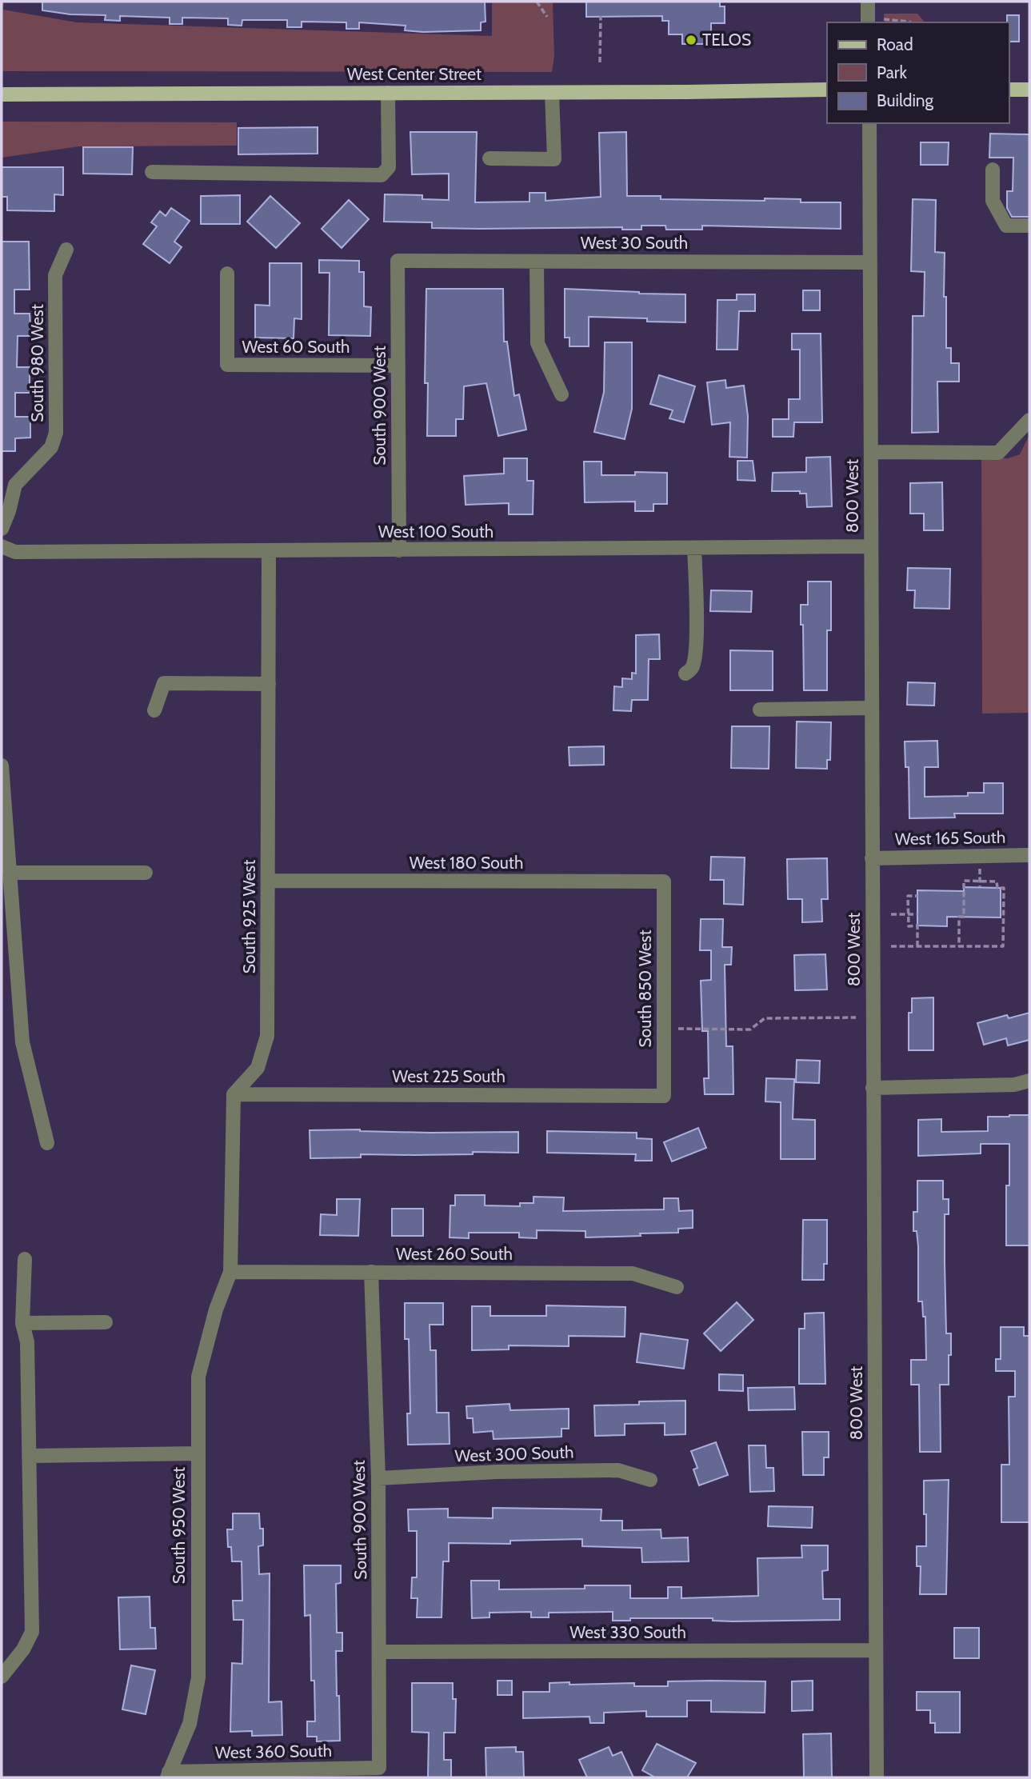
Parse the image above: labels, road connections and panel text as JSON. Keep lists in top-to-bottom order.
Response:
{
  "streets": {
    "main road": ["West Center Street"],
    "street": [
      "West 30 South",
      "West 60 South",
      "South 980 West",
      "South 900 West",
      "800 West",
      "West 100 South",
      "West 165 South",
      "West 180 South",
      "South 925 West",
      "South 850 West",
      "West 225 South",
      "West 260 South",
      "West 300 South",
      "South 950 West",
      "West 330 South",
      "West 360 South"
    ]
  },
  "crossings": [
    ["West 30 South", "South 900 West"],
    ["West 30 South", "800 West"],
    ["West 60 South", "South 900 West"],
    ["South 900 West", "West 100 South"],
    ["South 900 West", "West 260 South"],
    ["South 900 West", "West 300 South"],
    ["South 900 West", "West 330 South"],
    ["South 900 West", "West 360 South"],
    ["800 West", "West 100 South"],
    ["800 West", "West 165 South"],
    ["800 West", "West 330 South"],
    ["West 100 South", "South 925 West"],
    ["West 180 South", "South 925 West"],
    ["West 180 South", "South 850 West"],
    ["South 925 West", "West 225 South"],
    ["South 850 West", "West 225 South"],
    ["West 260 South", "South 950 West"],
    ["South 950 West", "West 360 South"]
  ],
  "places": ["TELOS"],
  "legend": ["Road", "Park", "Building"]
}
